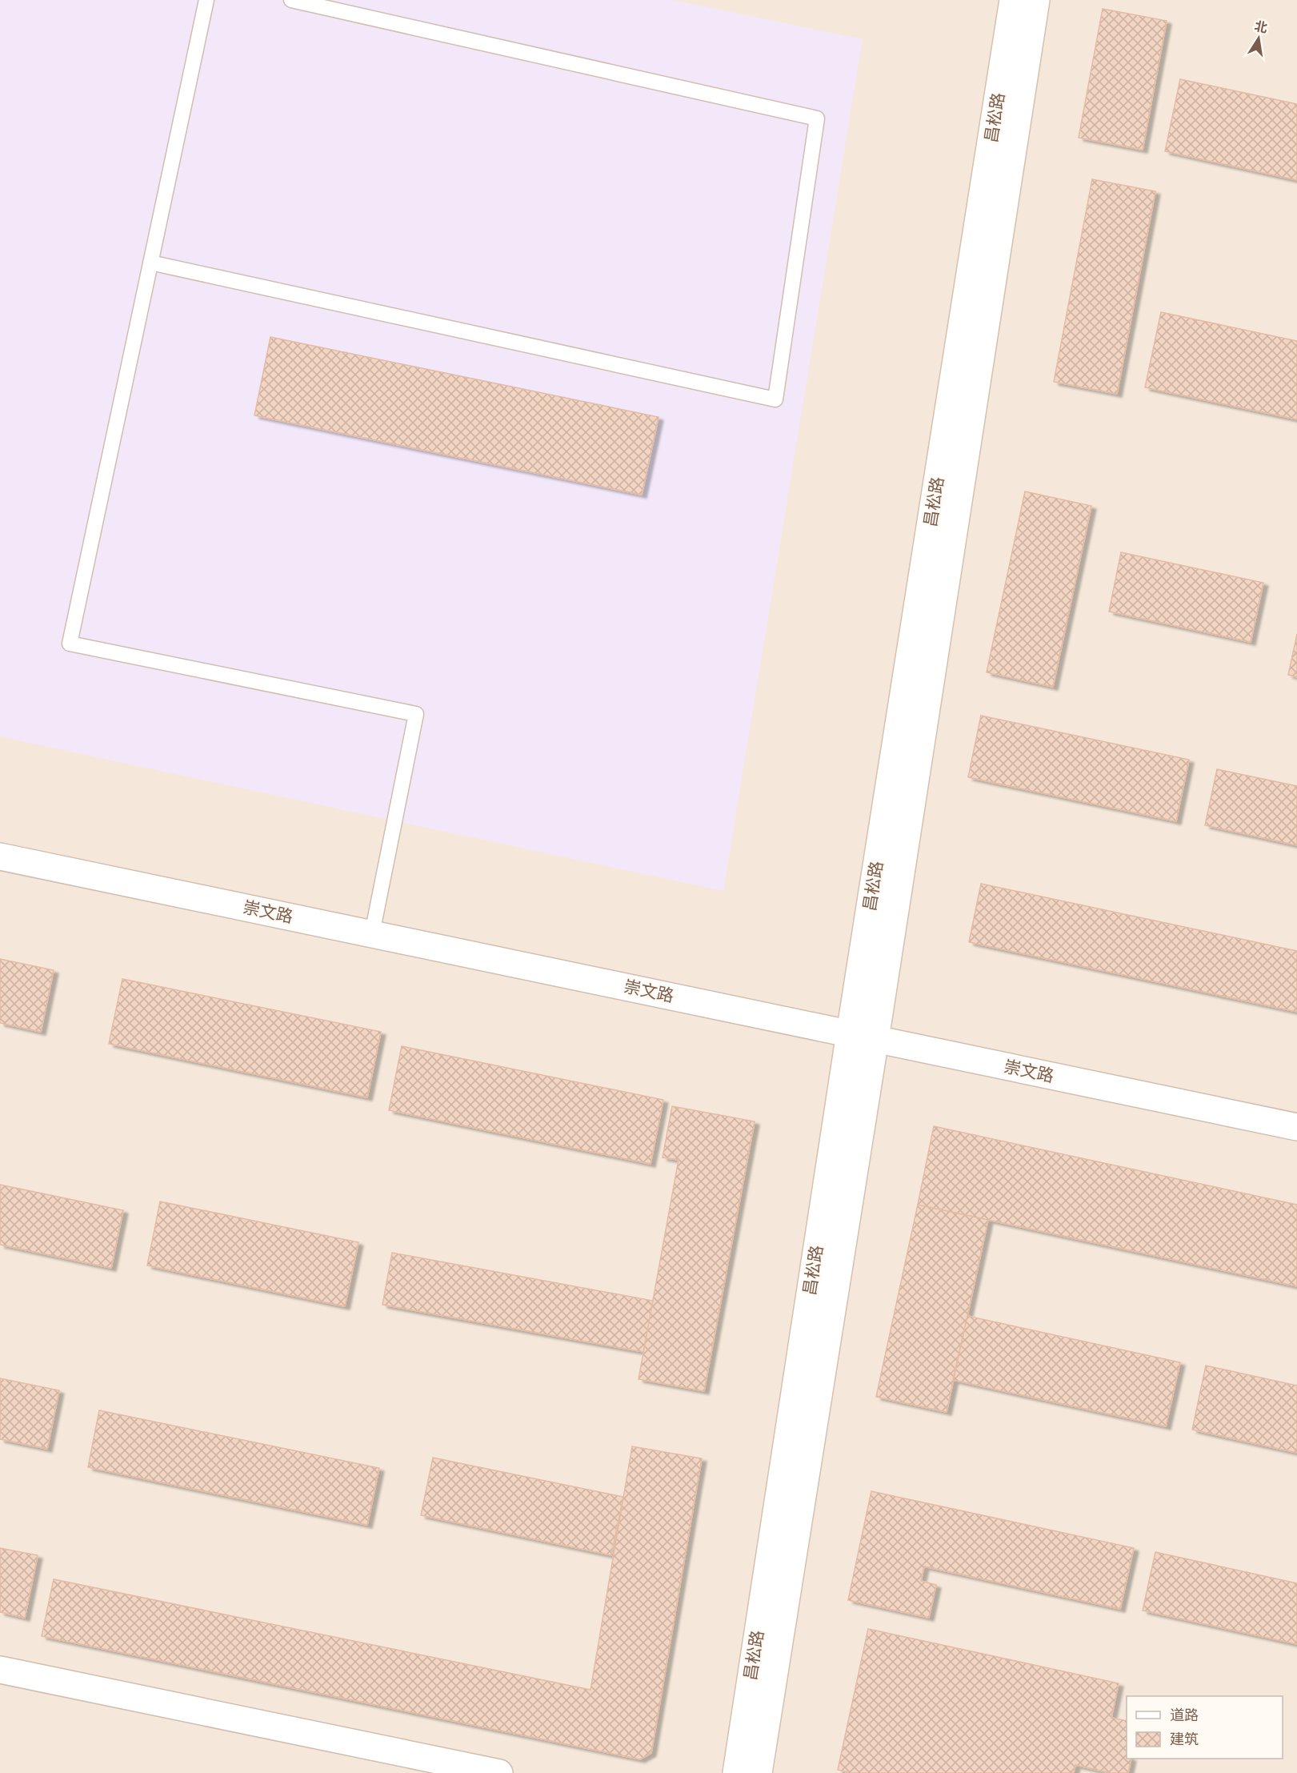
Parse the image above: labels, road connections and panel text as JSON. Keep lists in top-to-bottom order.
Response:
{
  "streets": {
    "main road": ["昌松路", "崇文路"]
  },
  "crossings": [
    ["昌松路", "崇文路"]
  ],
  "legend": ["道路", "建筑"],
  "north": "top"
}
